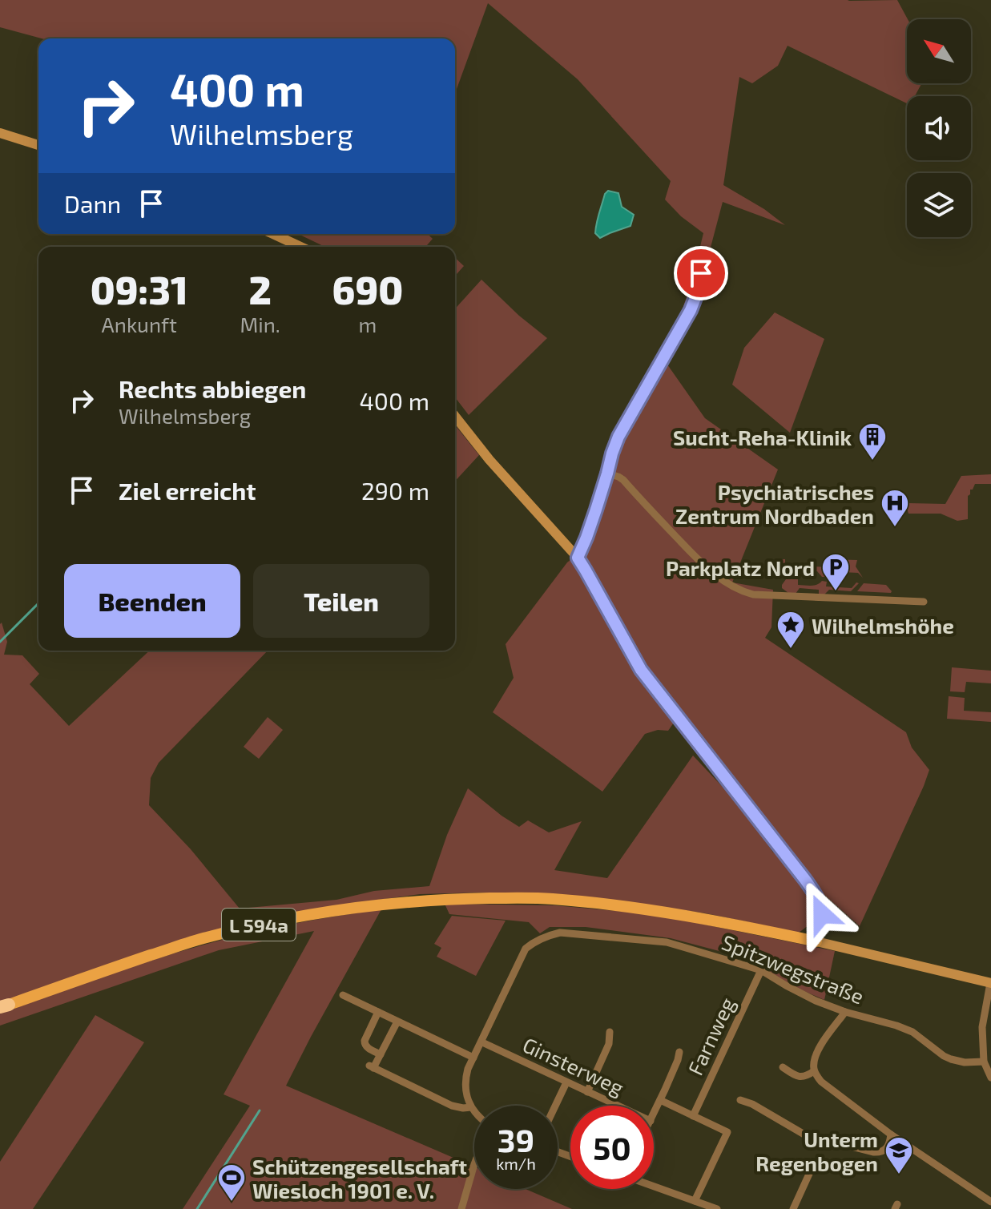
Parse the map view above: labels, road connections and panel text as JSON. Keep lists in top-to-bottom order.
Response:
{
  "streets": {
    "main road": ["L 594a"],
    "street": ["Spitzwegstraße", "Farnweg", "Ginsterweg"]
  },
  "crossings": [
    ["Spitzwegstraße", "Farnweg"],
    ["Spitzwegstraße", "Ginsterweg"]
  ],
  "places": {
    "building": ["Sucht-Reha-Klinik"],
    "hospital": ["Psychiatrisches Zentrum Nordbaden"],
    "parking": ["Parkplatz Nord"],
    "place": ["Wilhelmshöhe"],
    "school or university": ["Unterm Regenbogen"],
    "sports": ["Schützengesellschaft Wiesloch 1901 e. V."]
  },
  "north": "top left",
  "page": {
    "turn": ["400 m", "Wilhelmsberg"],
    "then": "Dann",
    "eta": [
      "09:31",
      "Ankunft",
      "2",
      "Min.",
      "690",
      "m"
    ],
    "list": [
      {
        "name": "Rechts abbiegen",
        "note": "Wilhelmsberg",
        "value": "400 m"
      },
      {
        "name": "Ziel erreicht",
        "value": "290 m"
      }
    ],
    "buttons": ["Beenden", "Teilen"],
    "speed": "39 km/h",
    "limit": "50"
  }
}
